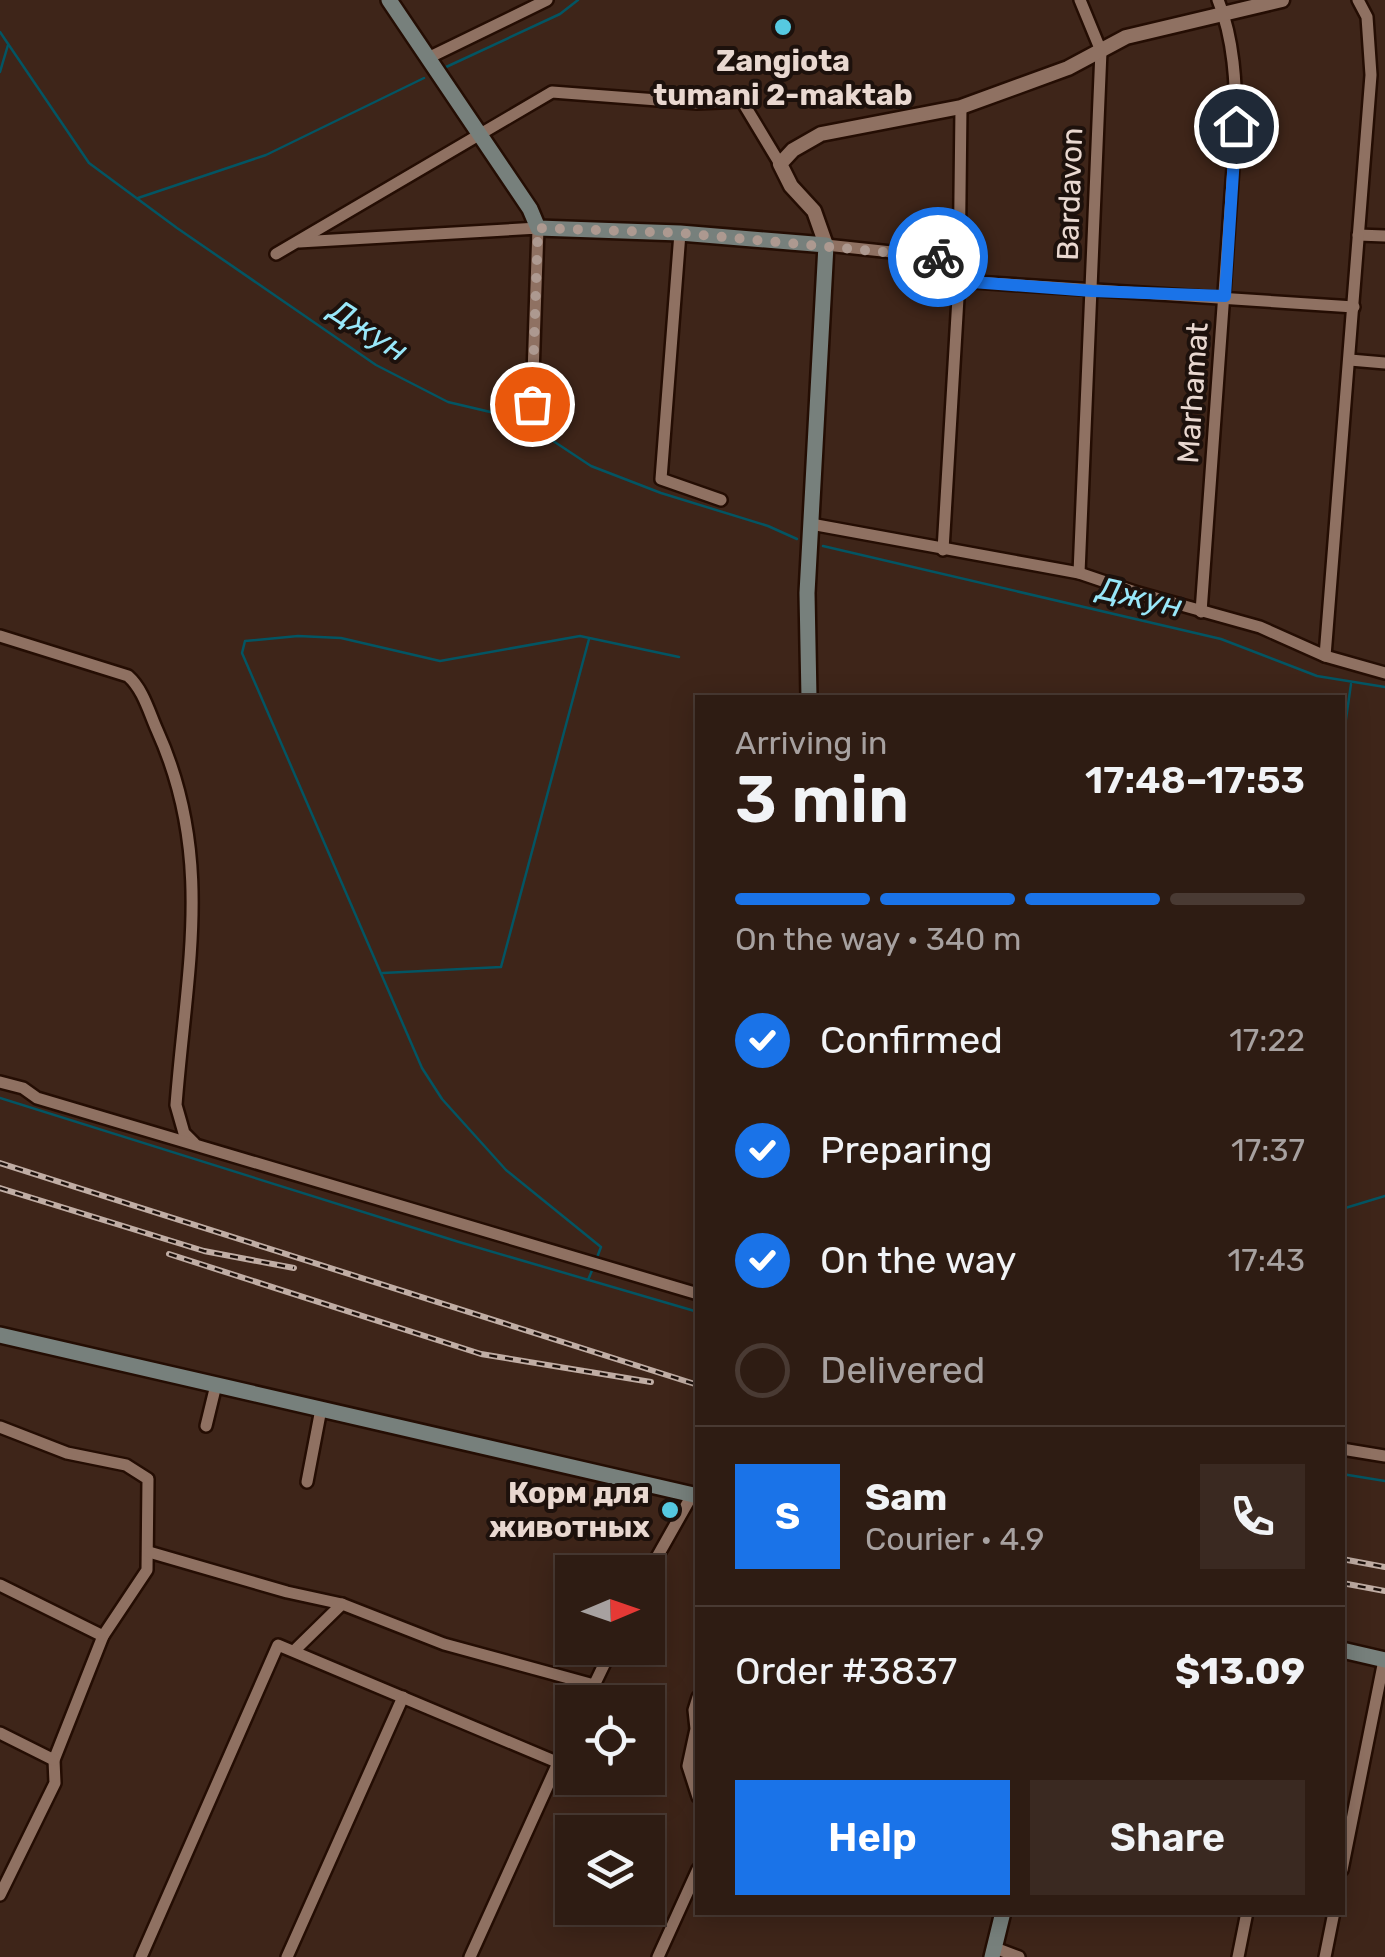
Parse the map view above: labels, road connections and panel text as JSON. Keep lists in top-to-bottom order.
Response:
{
  "streets": {
    "street": ["Bardavon", "Marhamat"]
  },
  "water": ["Джун"],
  "places": ["Zangiota tumani 2-maktab", "Корм для животных"],
  "north": "right",
  "page": {
    "heading": ["3 min", "Arriving in", "17:48–17:53"],
    "panel": [
      "Sam",
      "Courier · 4.9",
      "Order #3837",
      "$13.09"
    ],
    "bar": "On the way · 340 m",
    "list": [
      ["Confirmed", "17:22"],
      ["Preparing", "17:37"],
      ["On the way", "17:43"],
      "Delivered"
    ],
    "round": "S",
    "buttons": ["Help", "Share"]
  }
}
